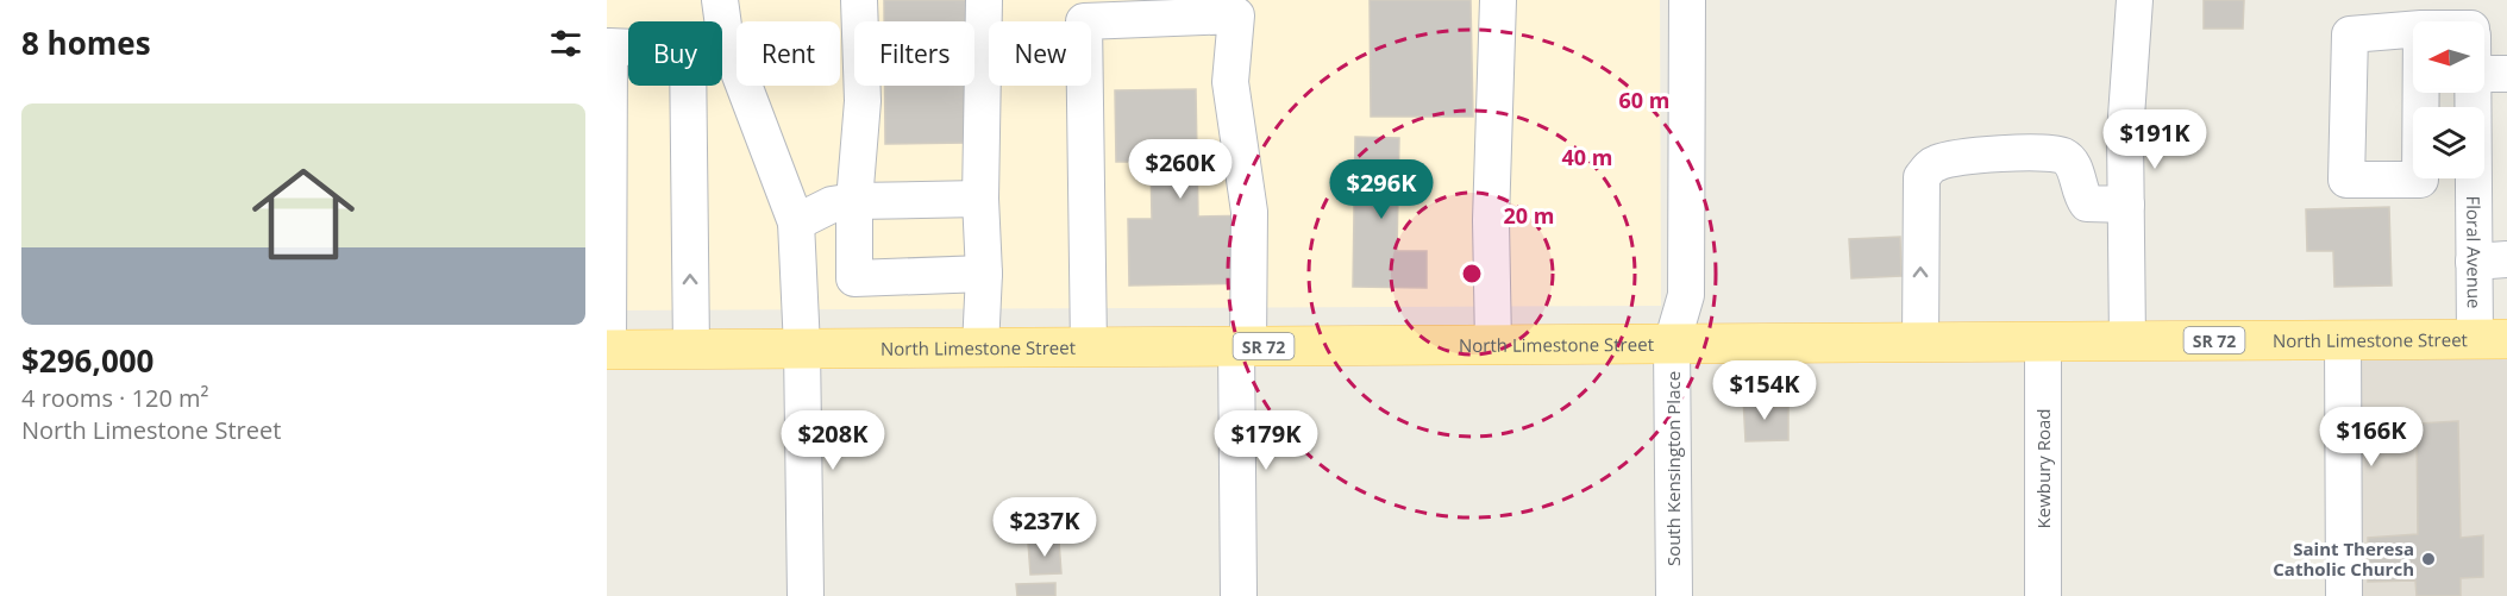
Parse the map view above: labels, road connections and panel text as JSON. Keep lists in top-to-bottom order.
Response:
{
  "streets": {
    "main road": ["SR 72", "North Limestone Street"],
    "street": ["Floral Avenue", "South Kensington Place", "Kewbury Road"]
  },
  "crossings": [
    ["Floral Avenue", "North Limestone Street"],
    ["North Limestone Street", "South Kensington Place"],
    ["North Limestone Street", "Kewbury Road"]
  ],
  "places": ["Saint Theresa Catholic Church"],
  "north": "left",
  "page": {
    "heading": "8 homes",
    "chip": [
      "Buy",
      "Rent",
      "Filters",
      "New"
    ],
    "list": [
      {
        "name": "$296,000",
        "note": "4 rooms · 120 m² · North Limestone Street"
      }
    ],
    "price": [
      "$191K",
      "$260K",
      "$296K",
      "$154K",
      "$166K",
      "$208K",
      "$179K",
      "$237K"
    ]
  },
  "rings": ["60 m", "40 m", "20 m"]
}
